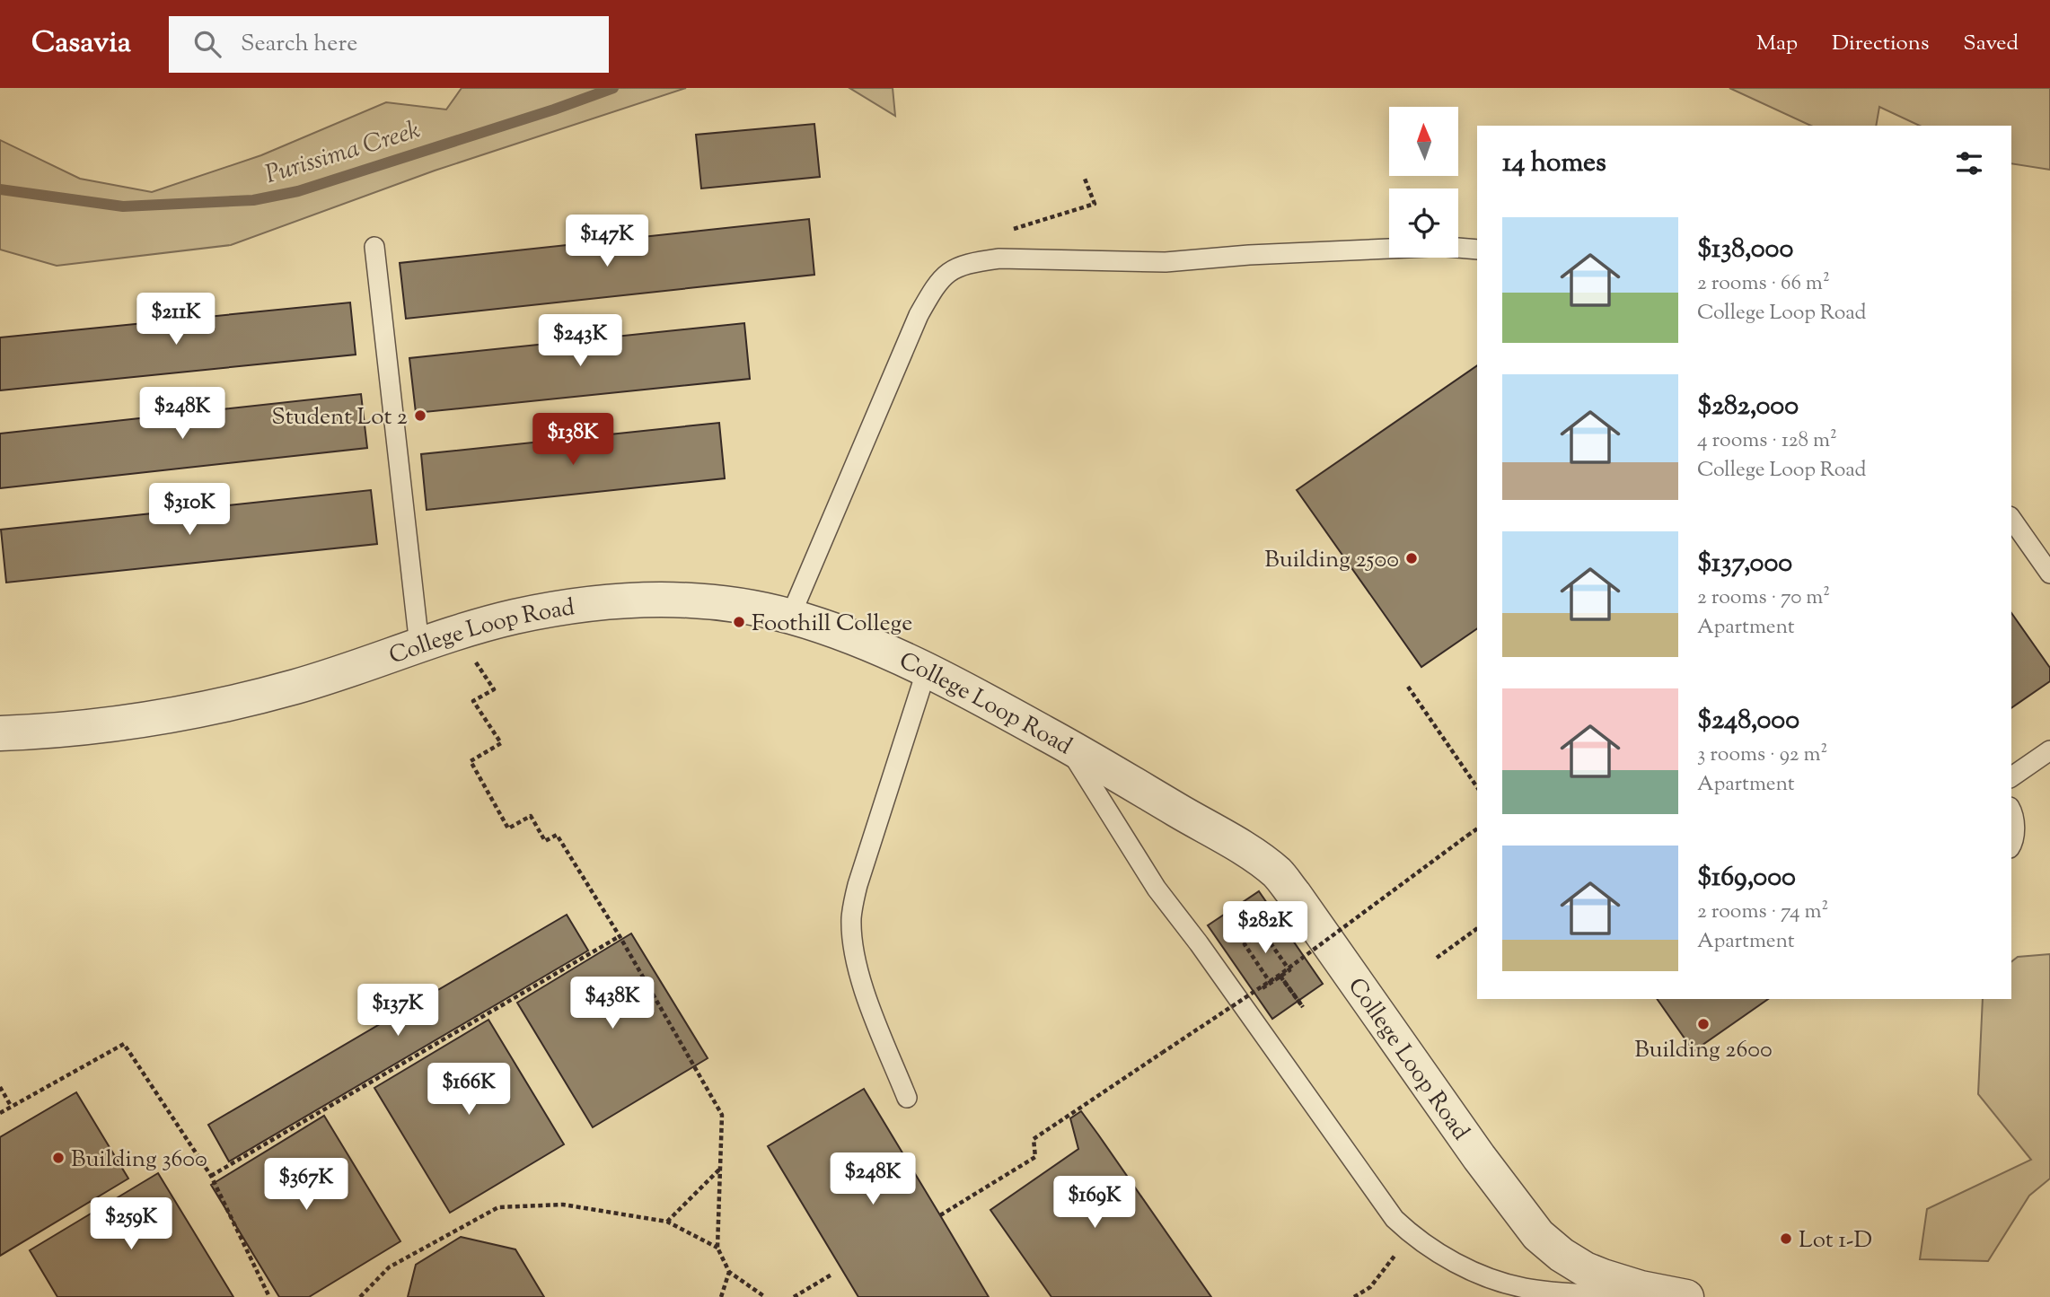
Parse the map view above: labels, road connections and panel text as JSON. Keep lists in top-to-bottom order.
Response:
{
  "streets": {
    "street": ["College Loop Road"]
  },
  "water": ["Purissima Creek"],
  "places": [
    "Student Lot 2",
    "Building 2500",
    "Foothill College",
    "Building 2600",
    "Building 3600",
    "Lot 1-D"
  ],
  "north": "top",
  "page": {
    "header": "Casavia",
    "search": "Search here",
    "nav": ["Map", "Directions", "Saved"],
    "heading": "14 homes",
    "list": [
      {
        "name": "$138,000",
        "note": "2 rooms · 66 m² · College Loop Road"
      },
      {
        "name": "$282,000",
        "note": "4 rooms · 128 m² · College Loop Road"
      },
      {
        "name": "$137,000",
        "note": "2 rooms · 70 m² · Apartment"
      },
      {
        "name": "$248,000",
        "note": "3 rooms · 92 m² · Apartment"
      },
      {
        "name": "$169,000",
        "note": "2 rooms · 74 m² · Apartment"
      }
    ],
    "price": [
      "$147K",
      "$211K",
      "$243K",
      "$248K",
      "$138K",
      "$310K",
      "$282K",
      "$438K",
      "$137K",
      "$166K",
      "$248K",
      "$367K",
      "$169K",
      "$259K"
    ]
  }
}
